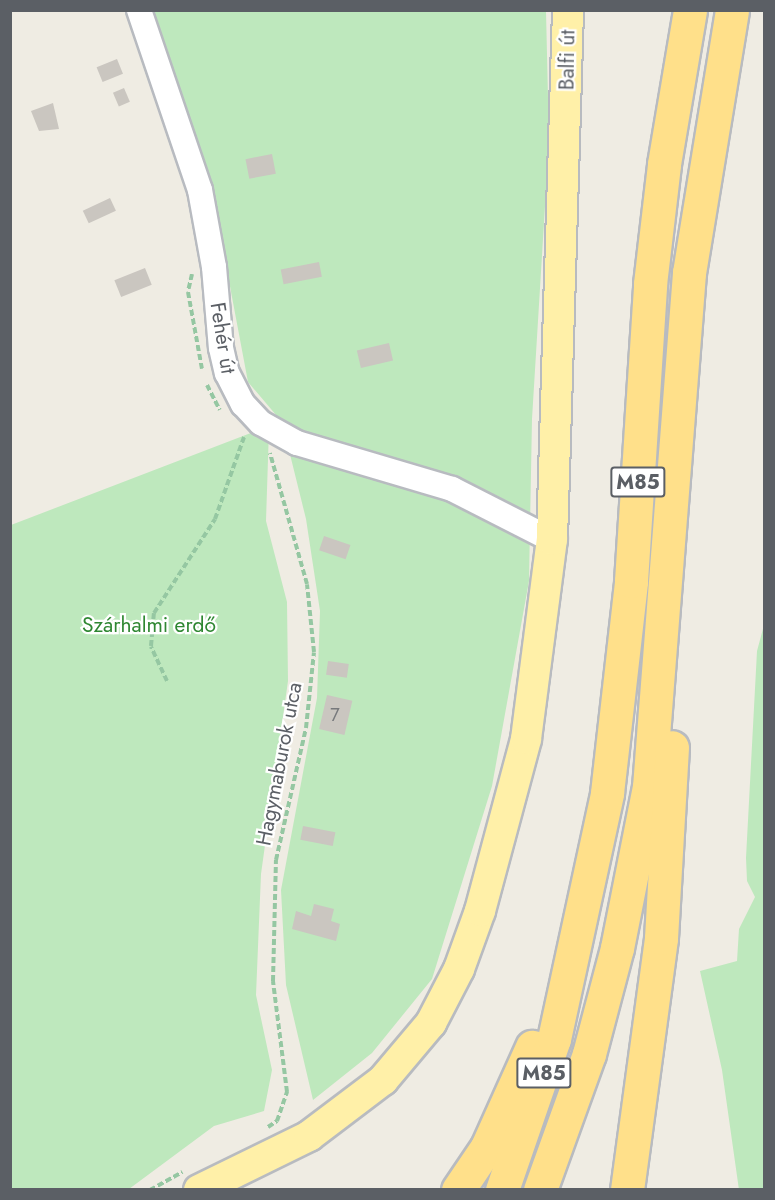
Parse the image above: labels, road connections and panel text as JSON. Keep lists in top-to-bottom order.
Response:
{
  "streets": {
    "highway": ["M85"],
    "main road": ["Balfi út"],
    "street": ["Fehér út"],
    "path": ["Hagymaburok utca"]
  },
  "crossings": [
    ["Balfi út", "Fehér út"],
    ["Fehér út", "Hagymaburok utca"]
  ],
  "parks": ["Szárhalmi erdő"],
  "house_numbers": ["7"]
}
